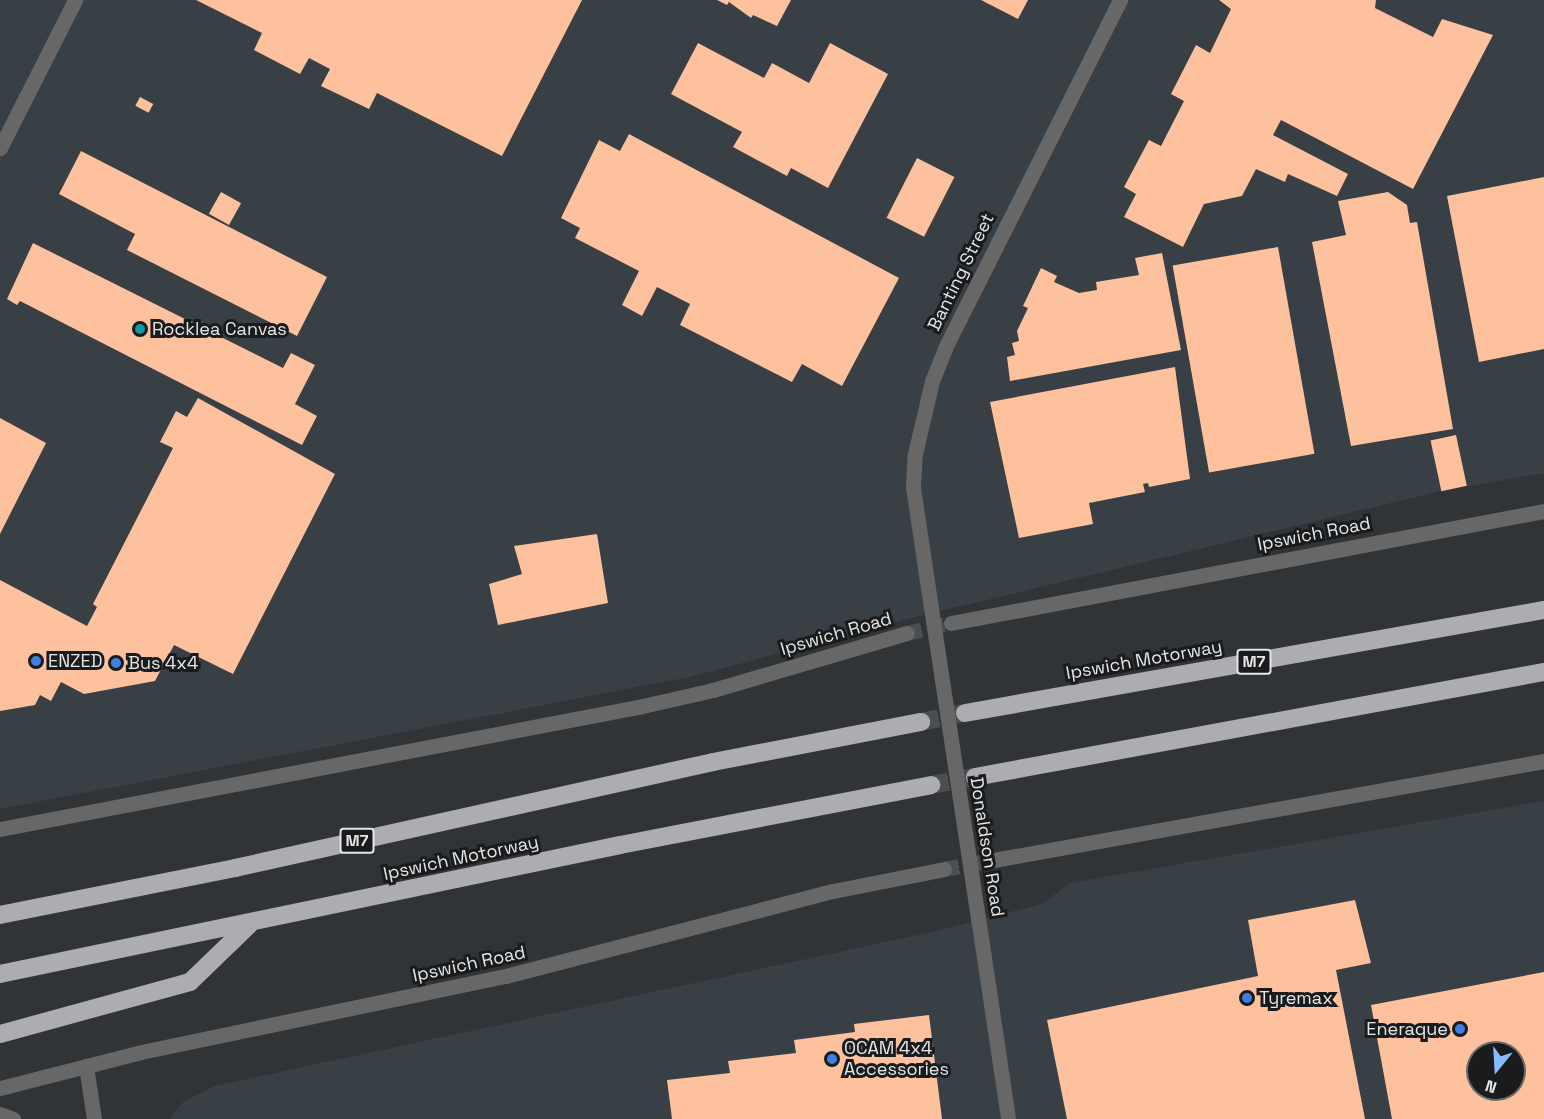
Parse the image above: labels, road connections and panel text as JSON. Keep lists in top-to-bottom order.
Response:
{
  "streets": {
    "highway": ["Ipswich Motorway", "M7"],
    "street": ["Banting Street", "Ipswich Road", "Donaldson Road"]
  },
  "crossings": [
    ["Banting Street", "Donaldson Road"]
  ],
  "places": [
    "Rocklea Canvas",
    "ENZED",
    "Bus 4x4",
    "Tyremax",
    "Eneraque",
    "OCAM 4x4 Accessories"
  ],
  "north": "bottom"
}
